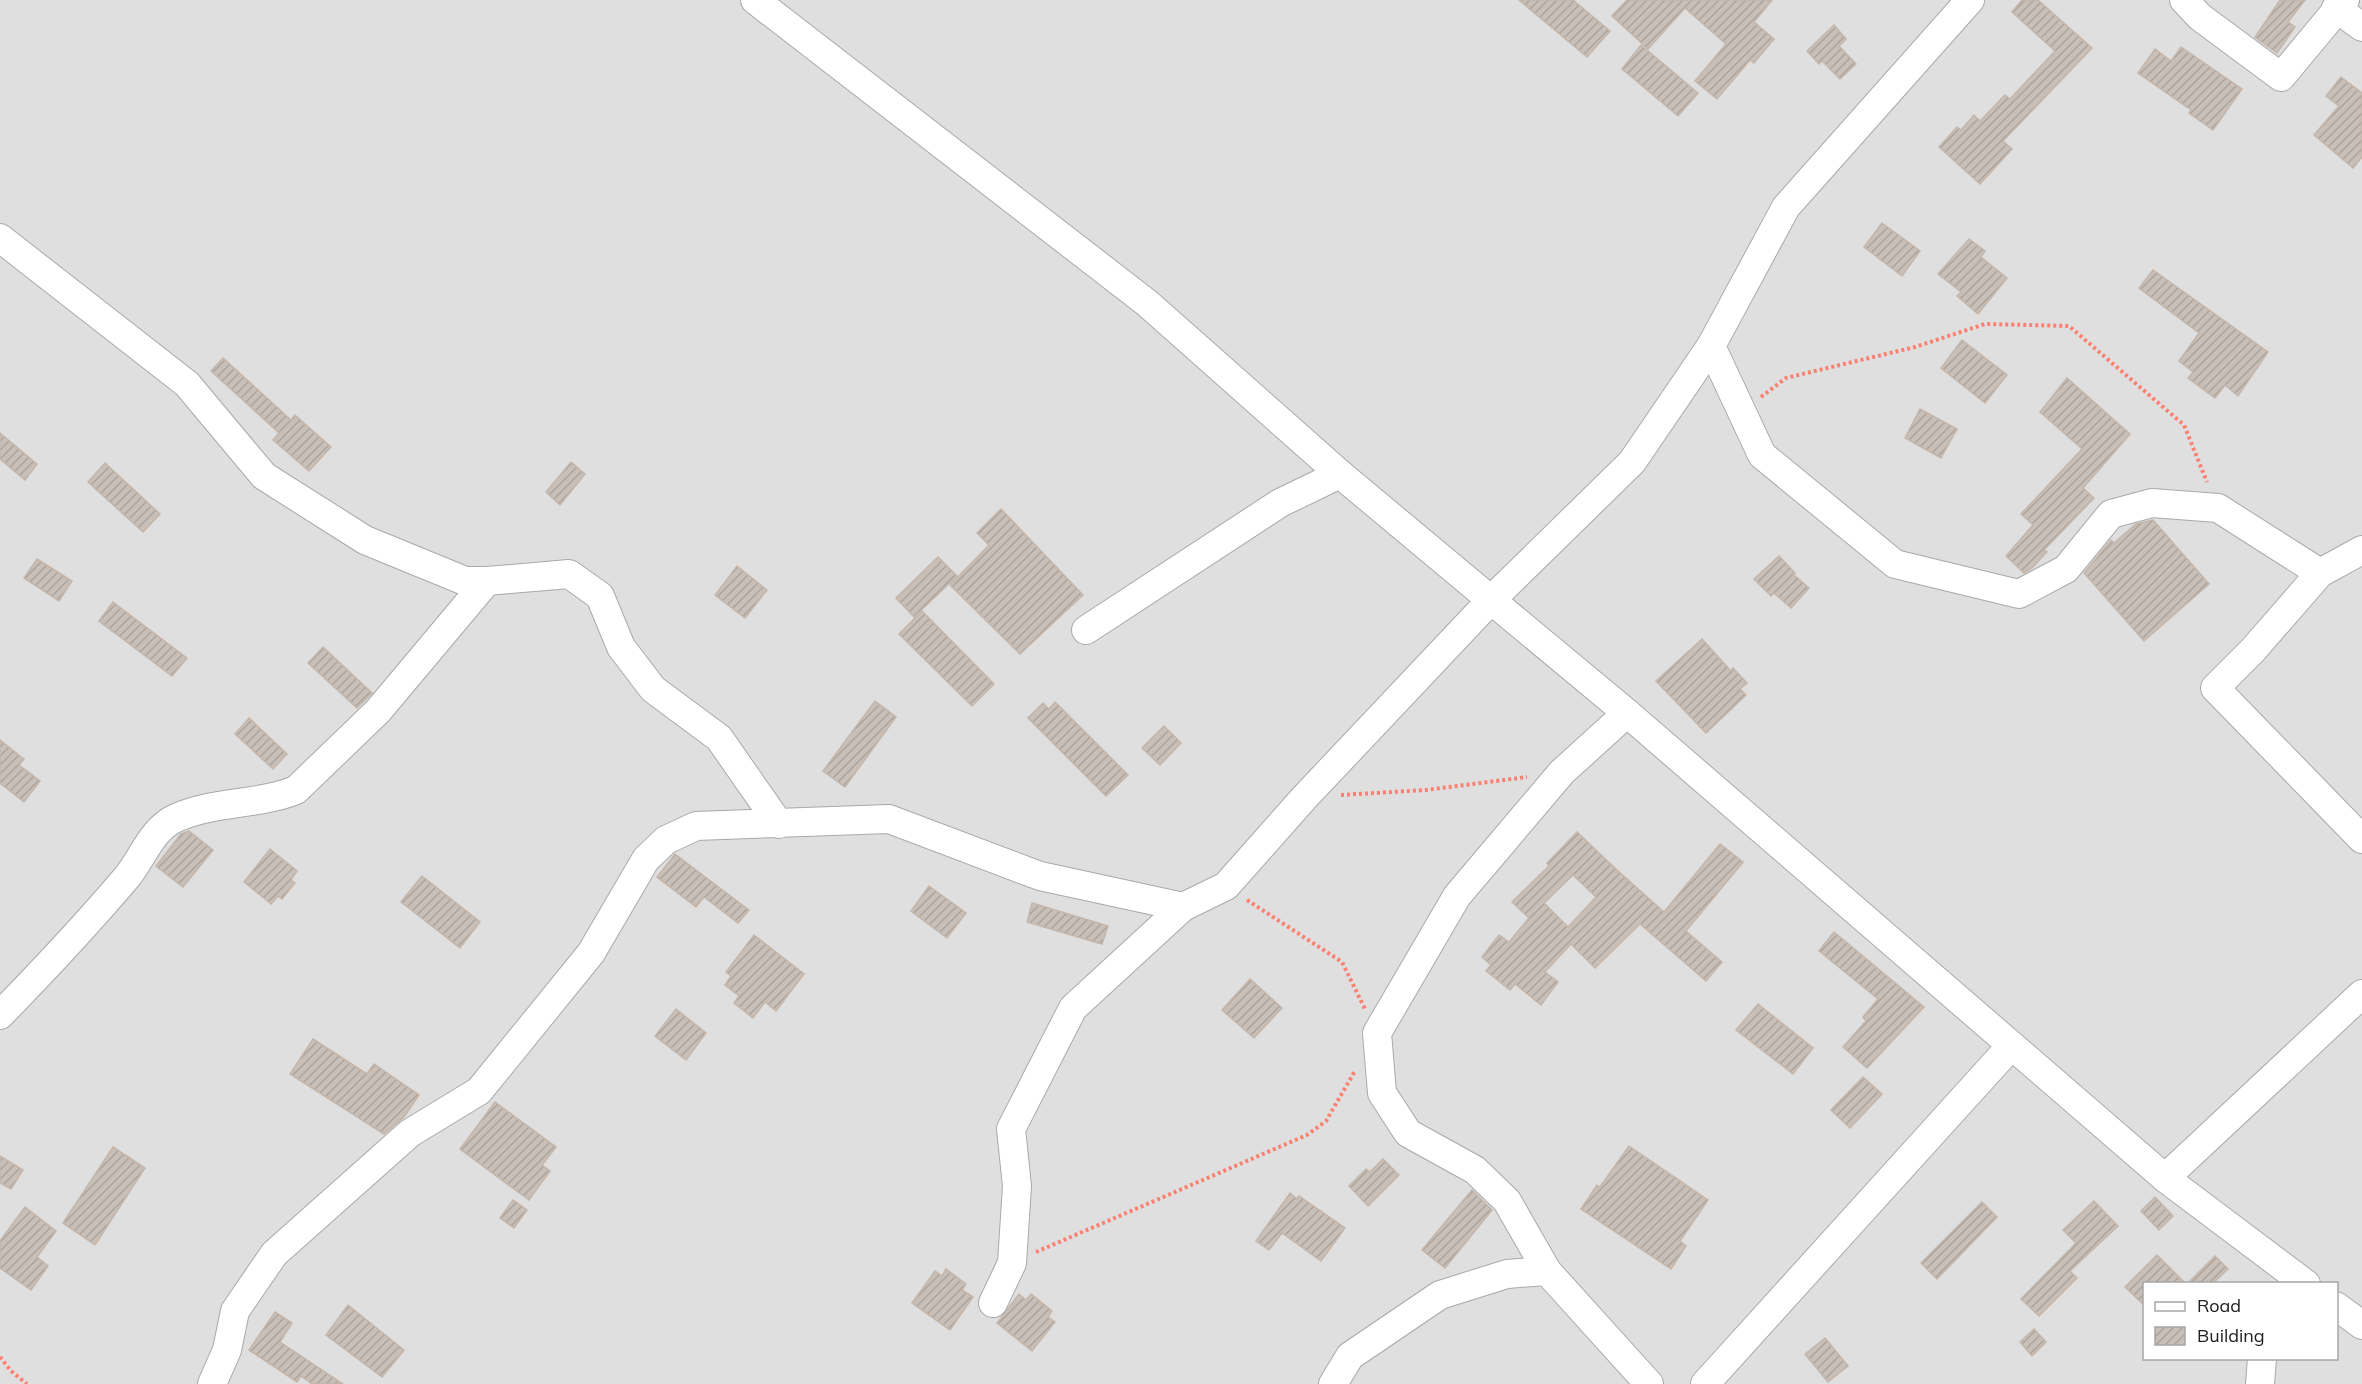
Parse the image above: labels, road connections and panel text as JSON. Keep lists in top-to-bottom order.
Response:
{
  "legend": ["Road", "Building"]
}
